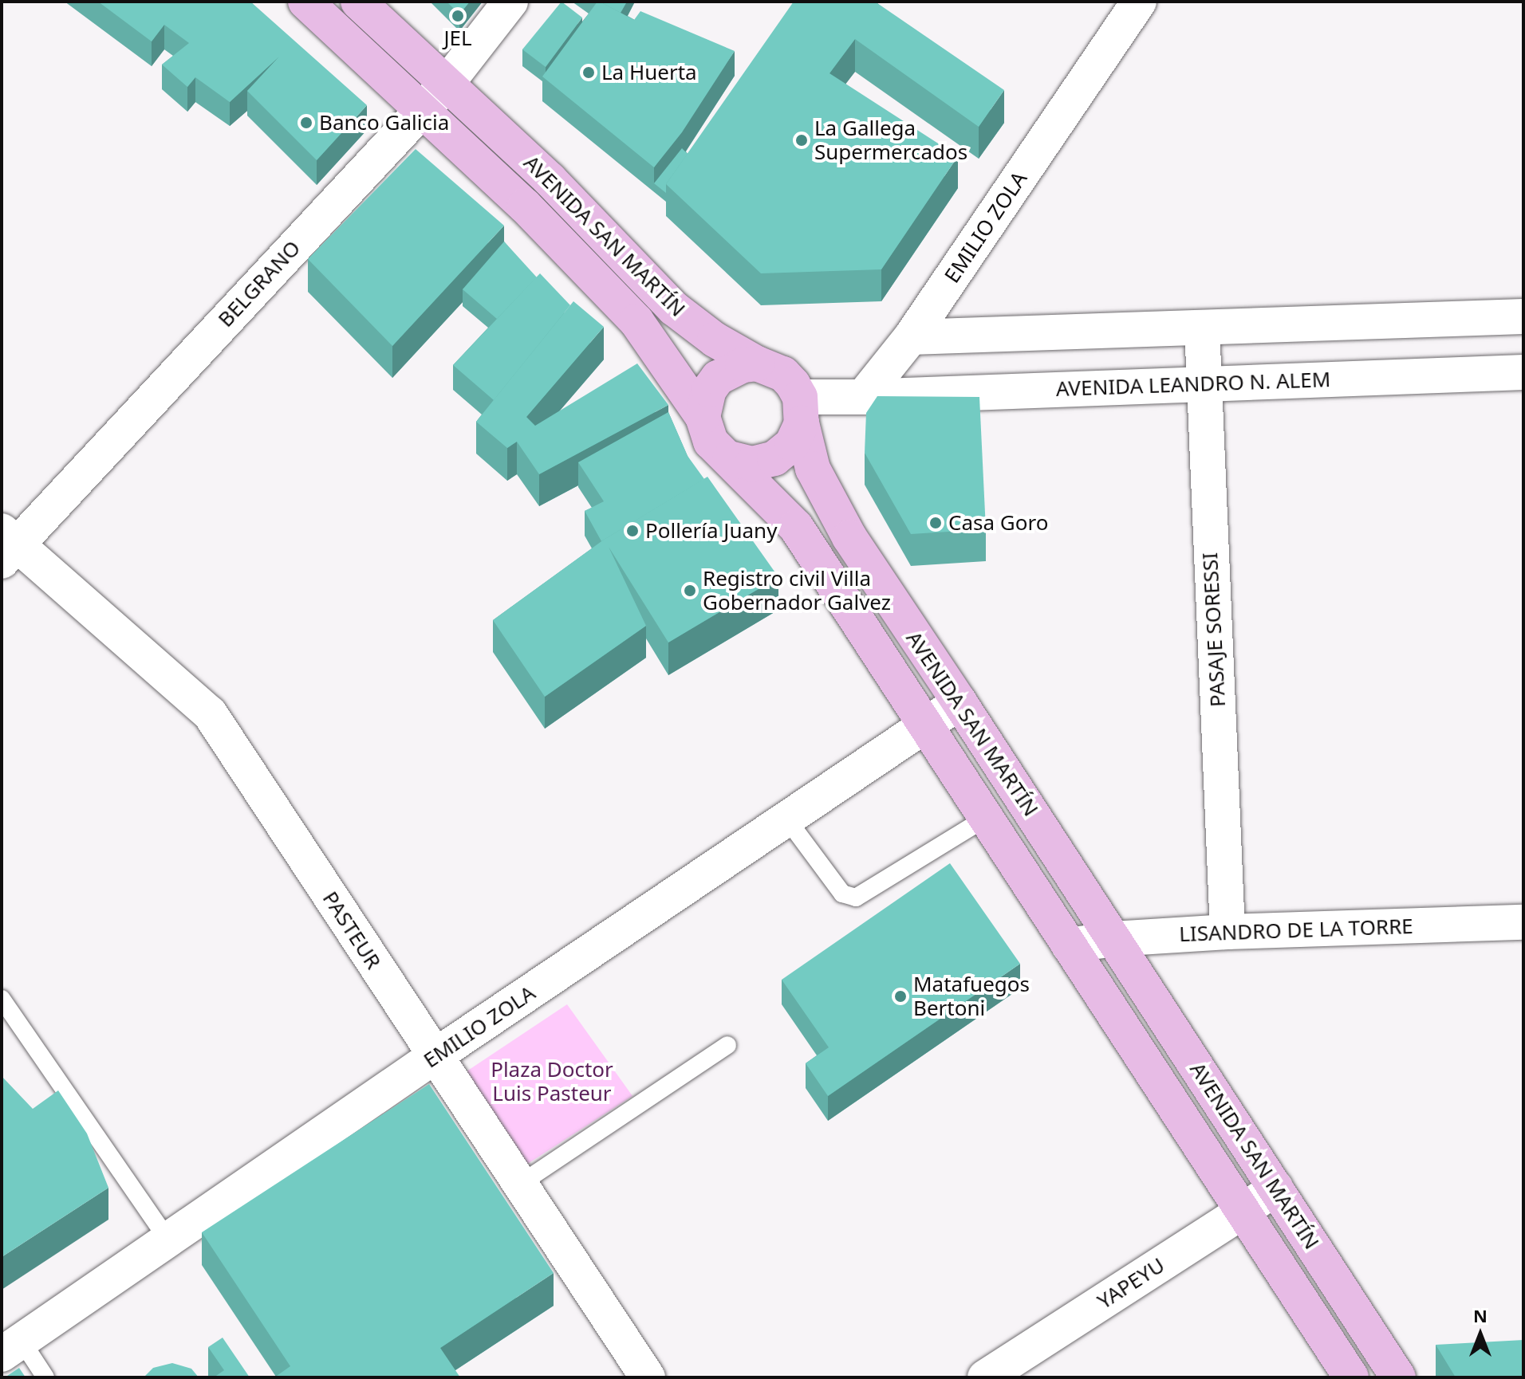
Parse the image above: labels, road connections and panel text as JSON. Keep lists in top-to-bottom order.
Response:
{
  "streets": {
    "main road": ["AVENIDA SAN MARTÍN"],
    "street": [
      "EMILIO ZOLA",
      "BELGRANO",
      "AVENIDA LEANDRO N. ALEM",
      "PASAJE SORESSI",
      "PASTEUR",
      "LISANDRO DE LA TORRE",
      "YAPEYU"
    ]
  },
  "crossings": [
    ["EMILIO ZOLA", "AVENIDA SAN MARTÍN"],
    ["EMILIO ZOLA", "AVENIDA LEANDRO N. ALEM"],
    ["EMILIO ZOLA", "PASTEUR"],
    ["AVENIDA SAN MARTÍN", "BELGRANO"],
    ["AVENIDA SAN MARTÍN", "LISANDRO DE LA TORRE"],
    ["AVENIDA SAN MARTÍN", "YAPEYU"],
    ["BELGRANO", "PASTEUR"],
    ["AVENIDA LEANDRO N. ALEM", "PASAJE SORESSI"],
    ["PASAJE SORESSI", "LISANDRO DE LA TORRE"]
  ],
  "parks": ["Plaza Doctor Luis Pasteur"],
  "places": [
    "JEL",
    "La Huerta",
    "Banco Galicia",
    "La Gallega Supermercados",
    "Casa Goro",
    "Pollería Juany",
    "Registro civil Villa Gobernador Galvez",
    "Matafuegos Bertoni"
  ],
  "north": "top"
}
